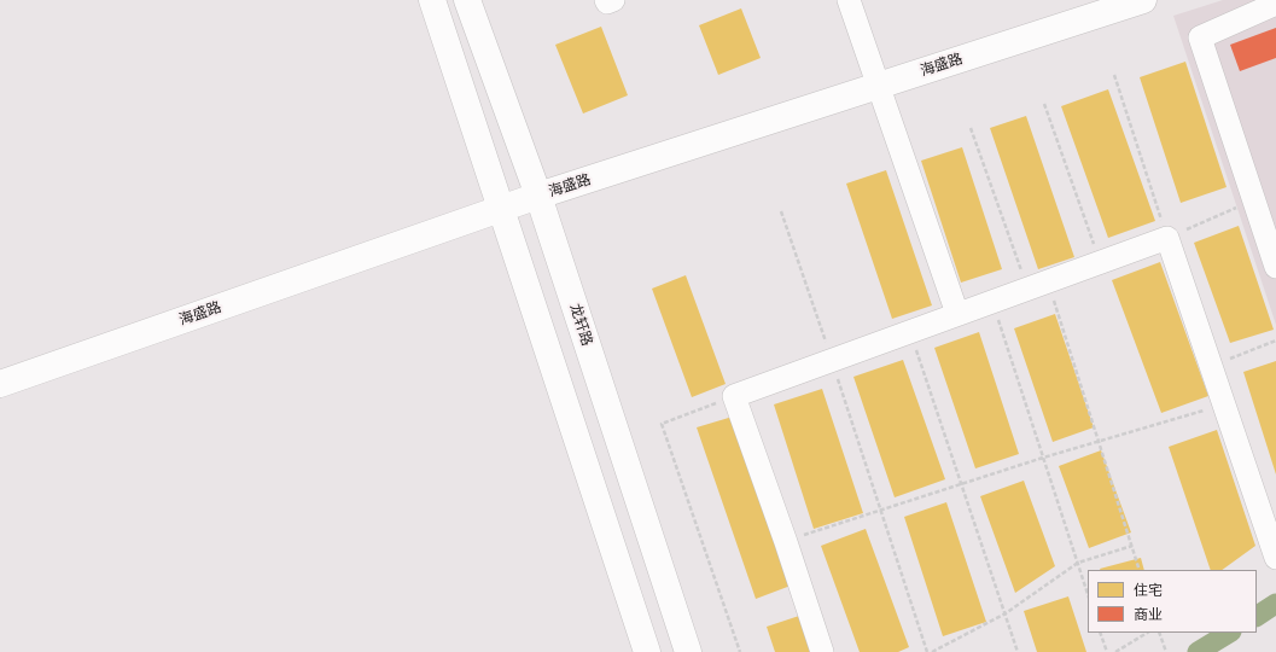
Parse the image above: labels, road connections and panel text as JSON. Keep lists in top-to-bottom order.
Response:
{
  "streets": {
    "street": ["海盛路", "龙轩路"]
  },
  "crossings": [
    ["海盛路", "龙轩路"]
  ],
  "legend": ["住宅", "商业"]
}
